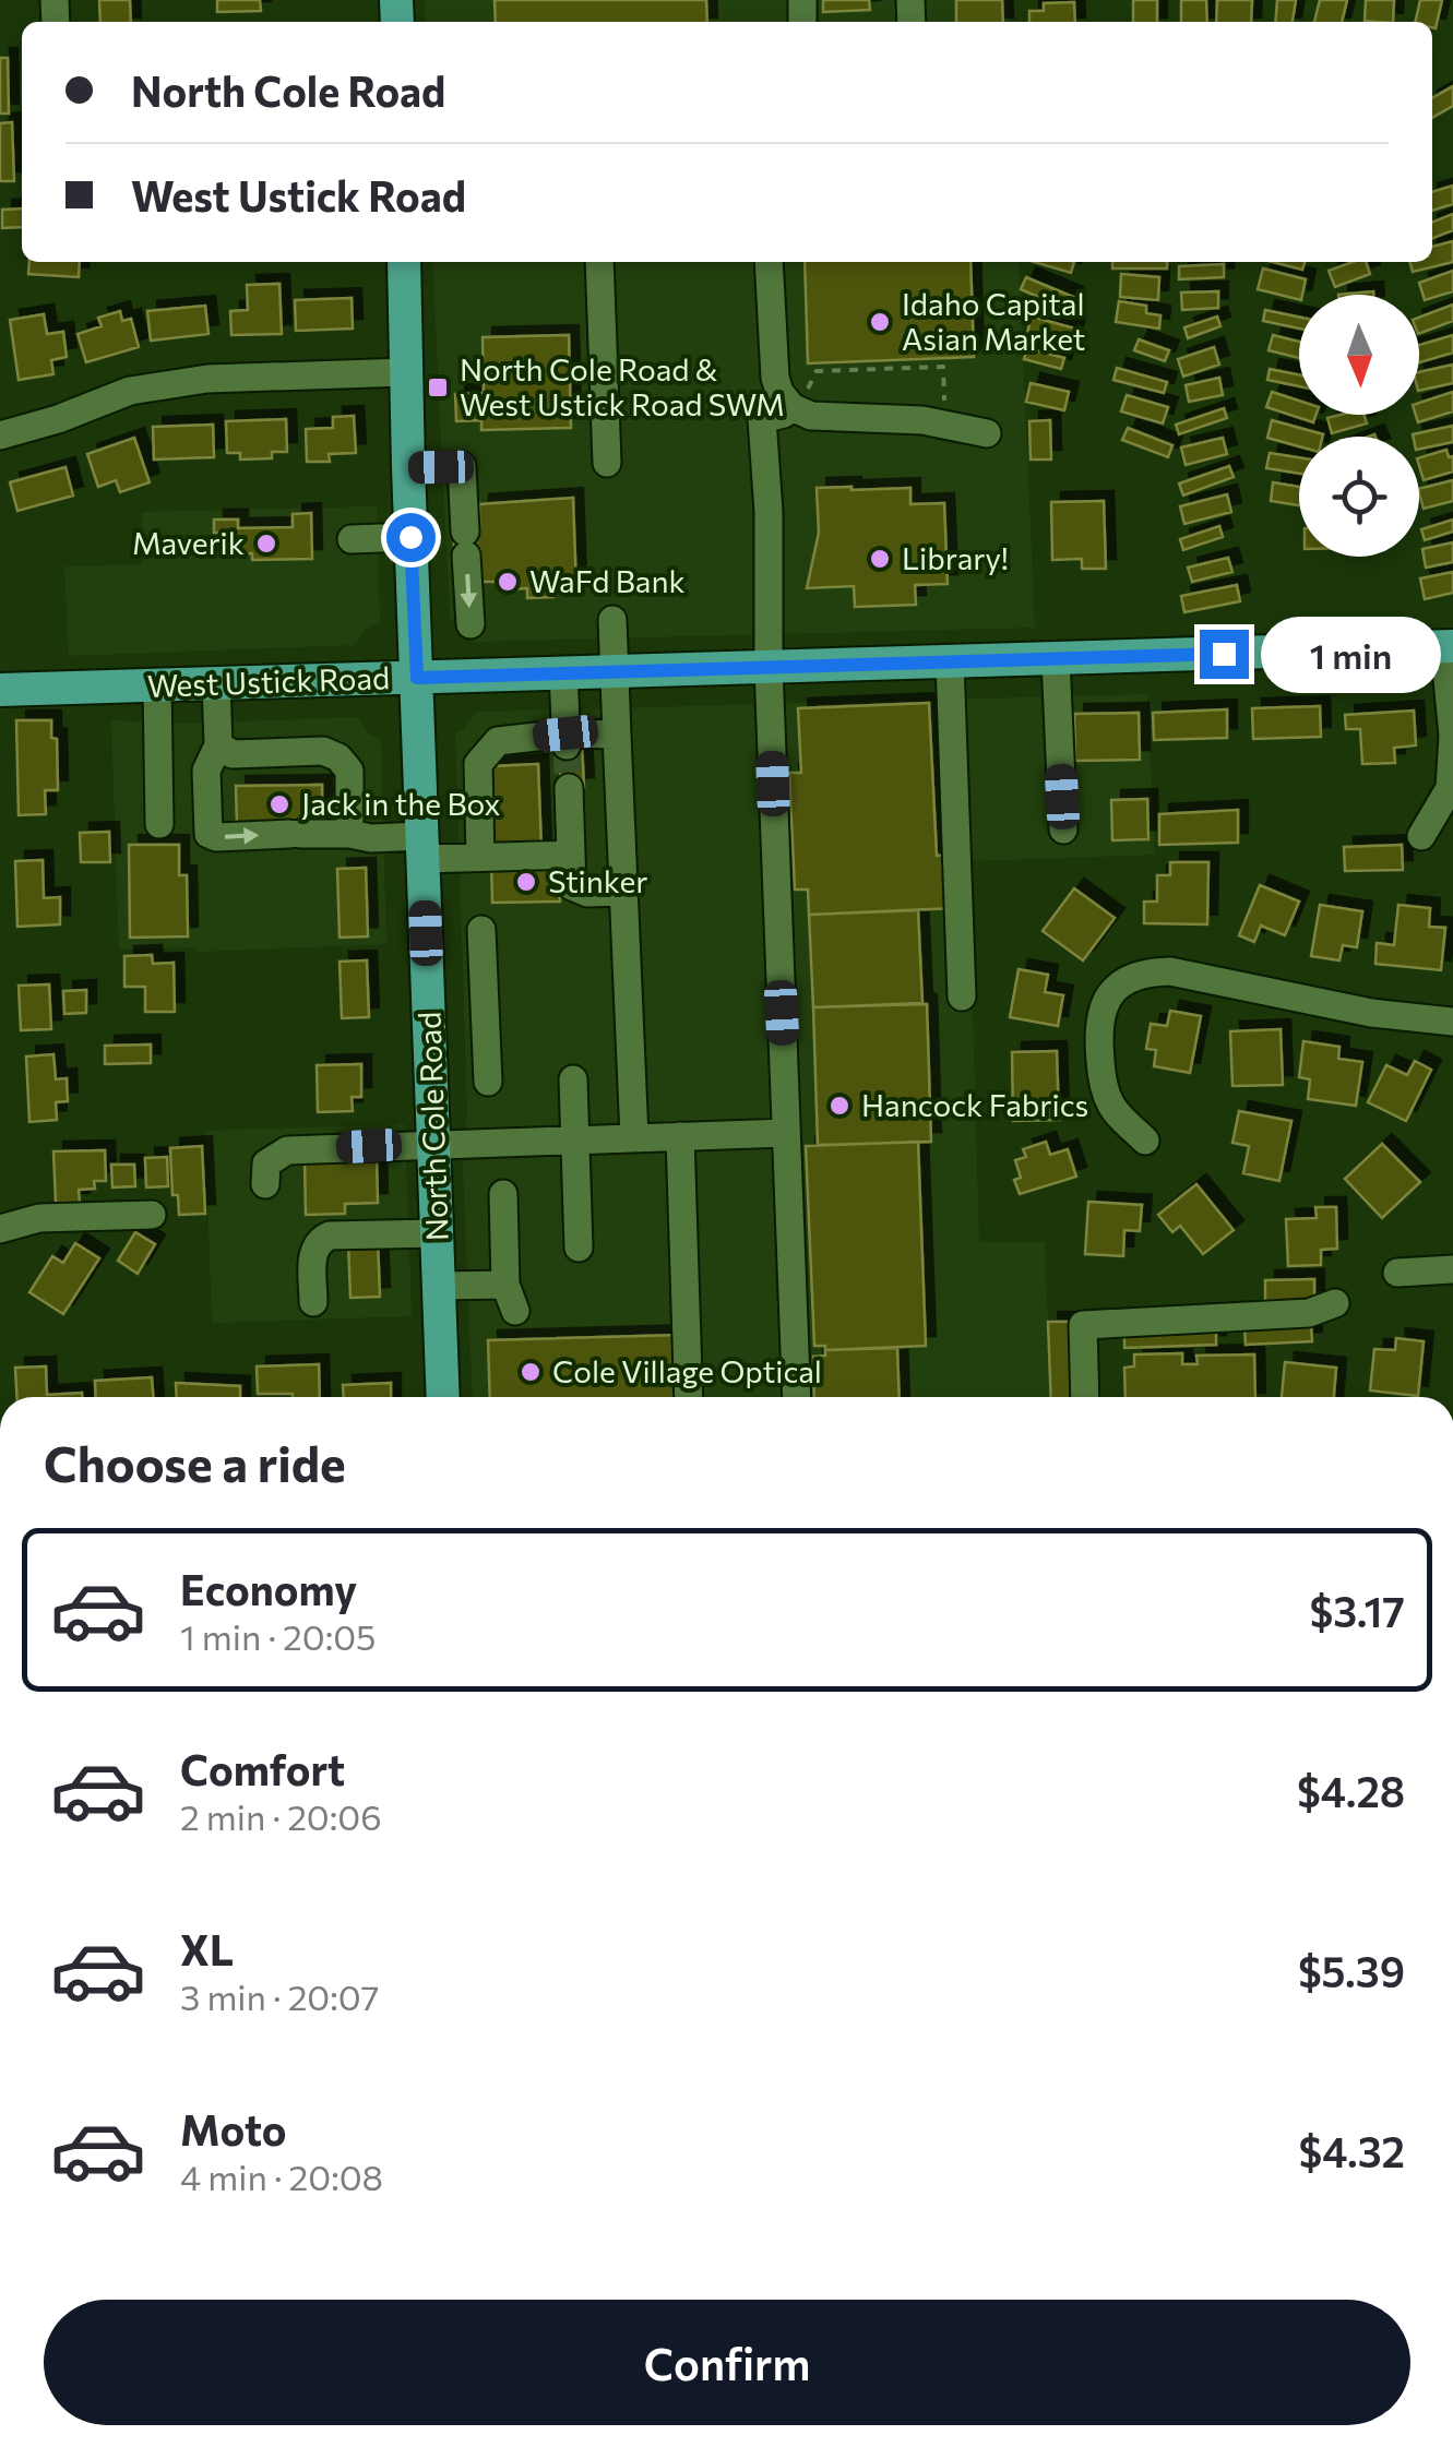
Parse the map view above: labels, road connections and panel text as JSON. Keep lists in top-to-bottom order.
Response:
{
  "streets": {
    "main road": ["West Ustick Road", "North Cole Road"]
  },
  "crossings": [
    ["West Ustick Road", "North Cole Road"]
  ],
  "places": {
    "other": [
      "Idaho Capital Asian Market",
      "Maverik",
      "Library!",
      "WaFd Bank",
      "Jack in the Box",
      "Stinker",
      "Hancock Fabrics",
      "Cole Village Optical"
    ],
    "transit": ["North Cole Road & West Ustick Road SWM"]
  },
  "north": "bottom",
  "page": {
    "banner": ["North Cole Road", "West Ustick Road"],
    "bubble": "1 min",
    "heading": "Choose a ride",
    "list": [
      {
        "name": "Economy",
        "note": "1 min · 20:05",
        "value": "$3.17"
      },
      {
        "name": "Comfort",
        "note": "2 min · 20:06",
        "value": "$4.28"
      },
      {
        "name": "XL",
        "note": "3 min · 20:07",
        "value": "$5.39"
      },
      {
        "name": "Moto",
        "note": "4 min · 20:08",
        "value": "$4.32"
      }
    ],
    "buttons": "Confirm"
  }
}
